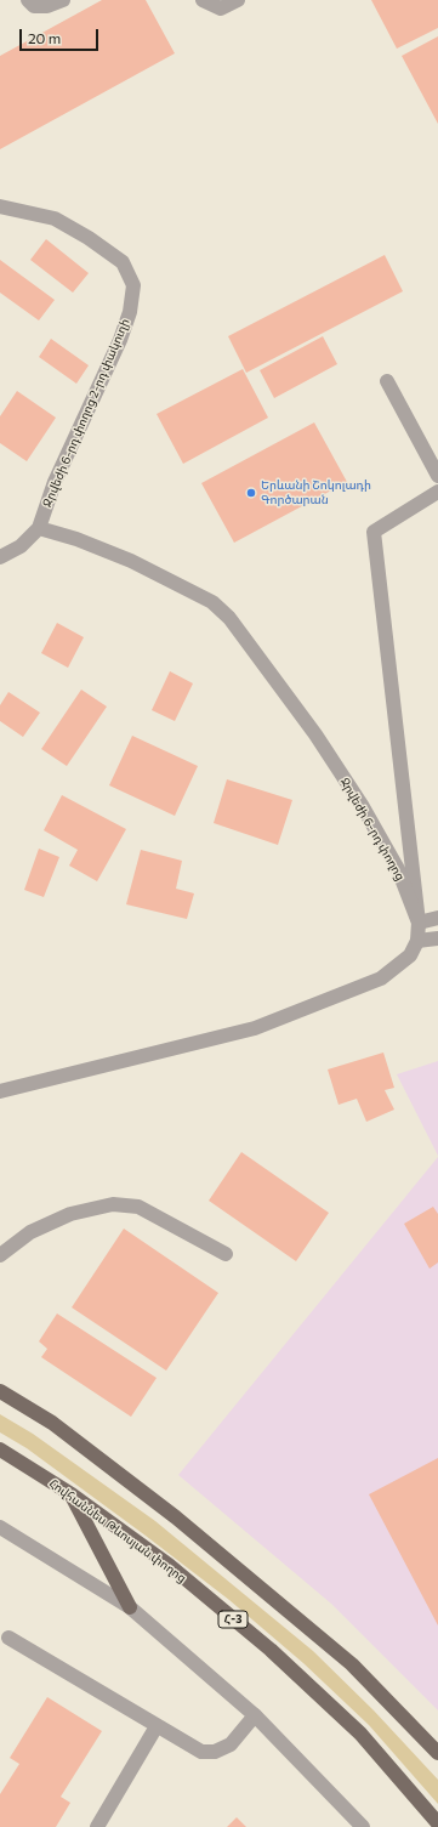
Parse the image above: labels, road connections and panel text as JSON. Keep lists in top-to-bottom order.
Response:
{
  "streets": {
    "main road": ["Հովհաննես Թևոսյան փողոց", "Հ-3"],
    "street": ["Ջրվեժի 6-րդ փողոց 2-րդ փակուղի", "Ջրվեժի 6-րդ փողոց"]
  },
  "crossings": [
    ["Ջրվեժի 6-րդ փողոց 2-րդ փակուղի", "Ջրվեժի 6-րդ փողոց"]
  ],
  "places": ["Երևանի Շոկոլադի Գործարան"],
  "scale_bar": "20 m"
}
